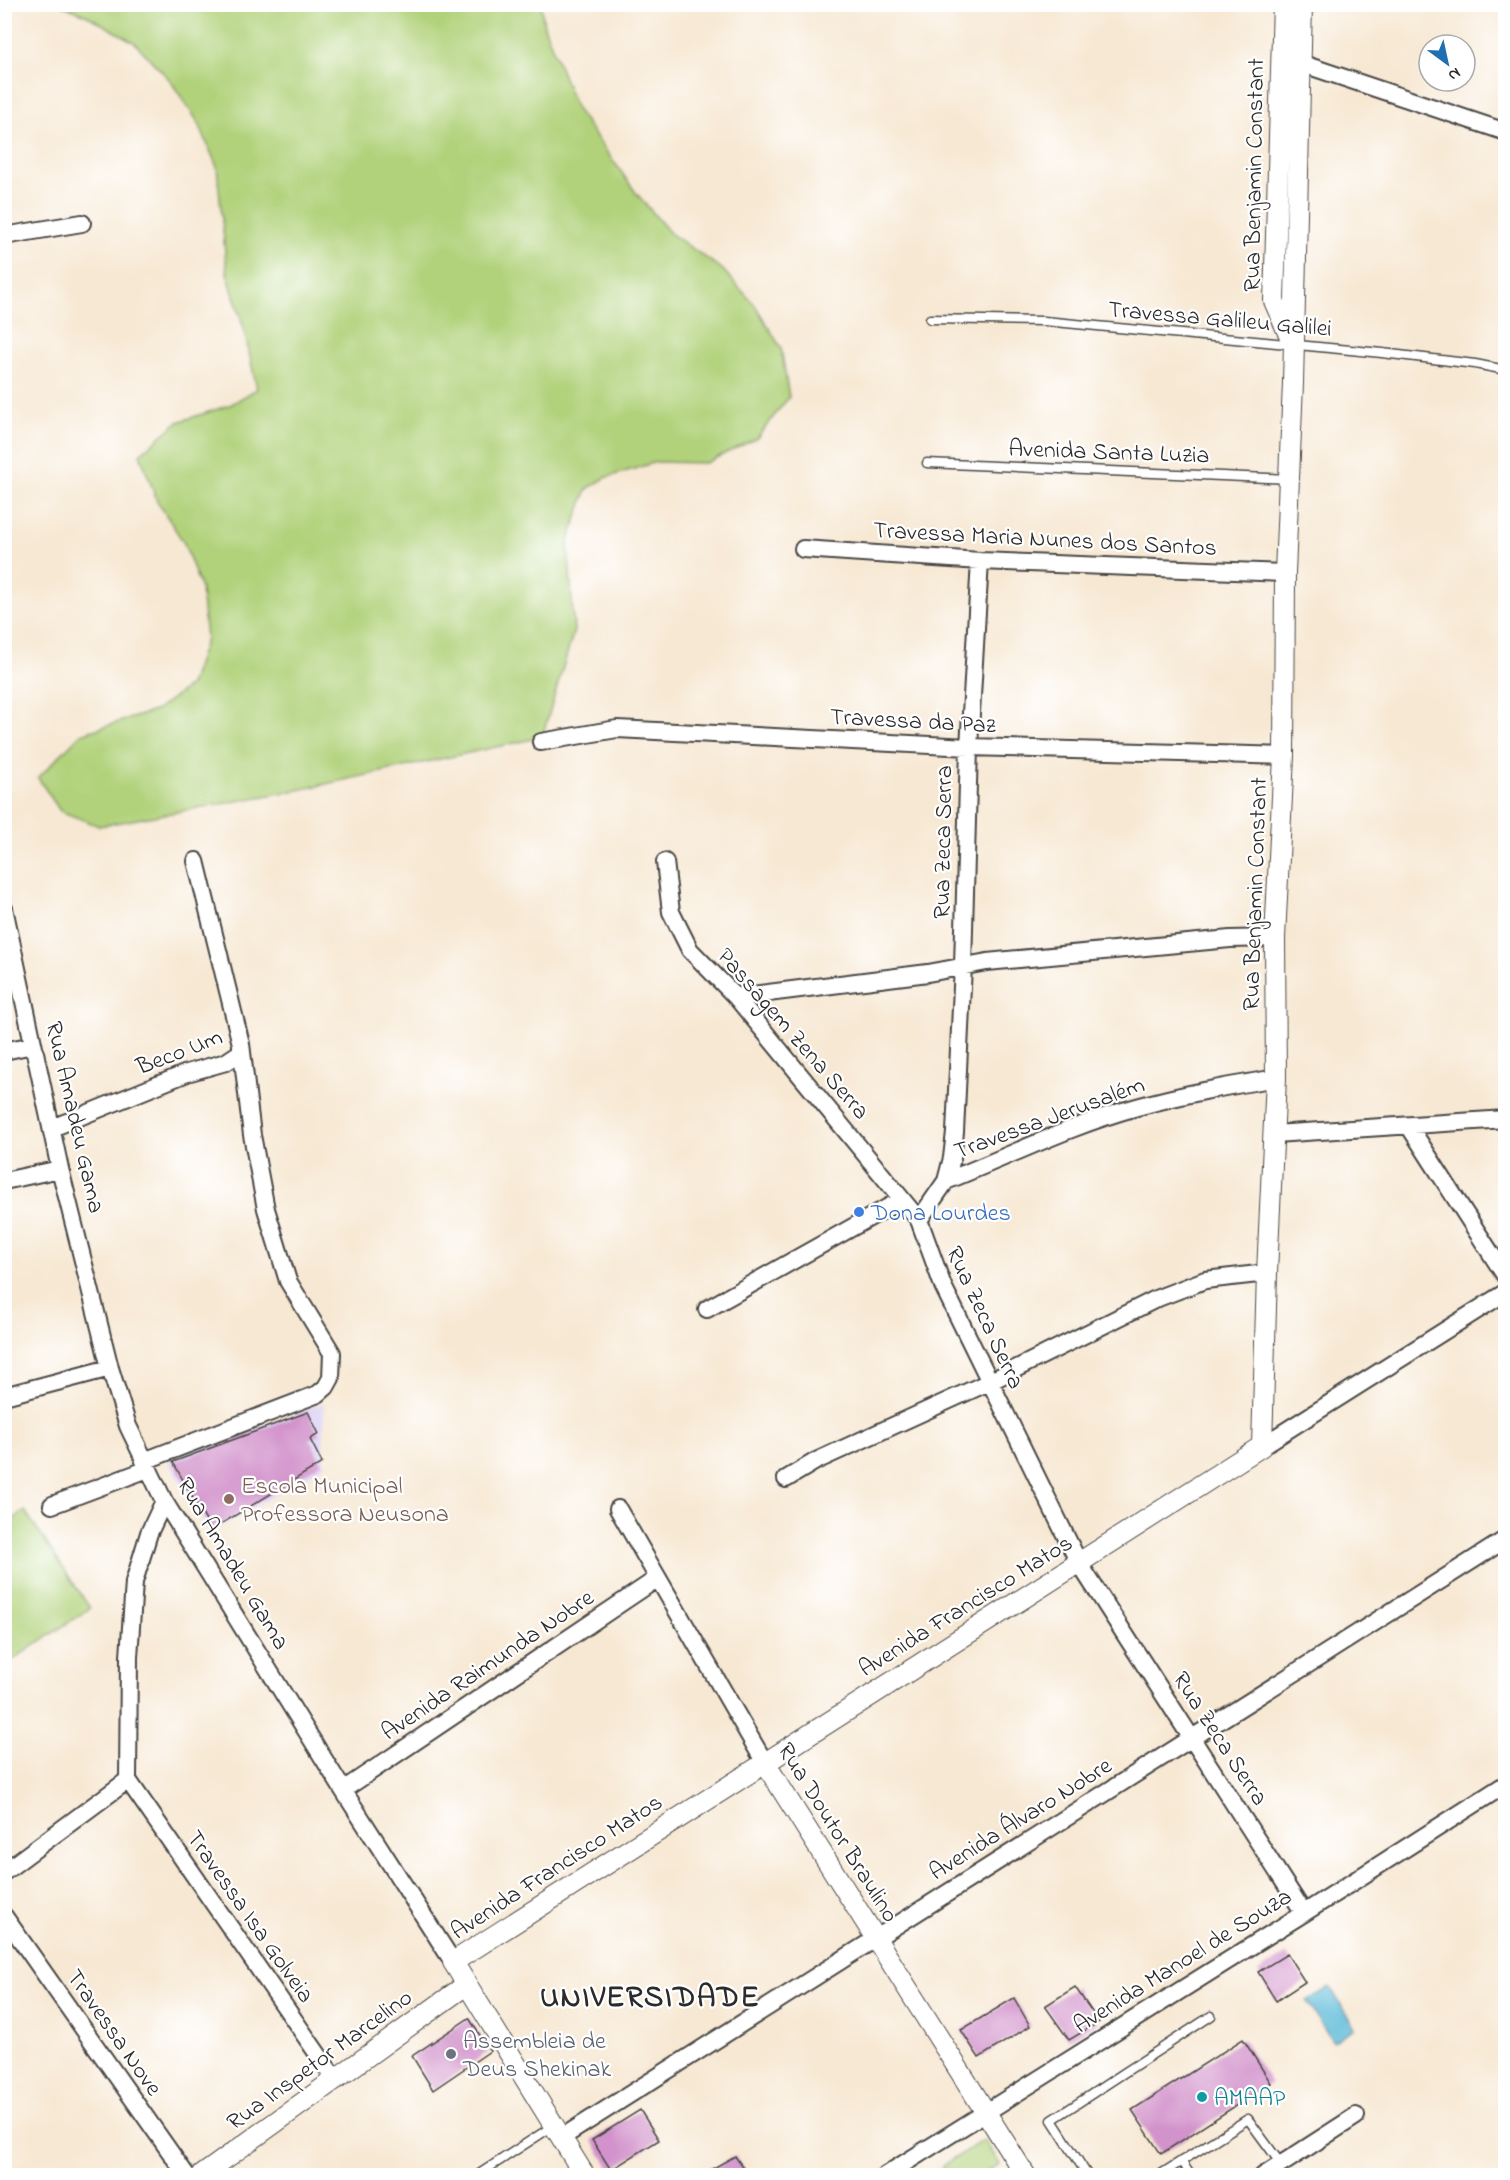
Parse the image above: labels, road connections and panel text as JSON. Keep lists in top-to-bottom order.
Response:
{
  "streets": {
    "street": [
      "Rua Benjamin Constant",
      "Travessa Maria Nunes dos Santos",
      "Travessa da Paz",
      "Rua Zeca Serra",
      "Passagem Zena Serra",
      "Beco Um",
      "Rua Amadeu Gama",
      "Travessa Jerusalém",
      "Avenida Francisco Matos",
      "Avenida Raimunda Nobre",
      "Avenida Álvaro Nobre",
      "Rua Doutor Braulino",
      "Travessa Isa Golveia",
      "Avenida Manoel de Souza",
      "Travessa Nove",
      "Rua Inspetor Marcelino"
    ],
    "lane": ["Travessa Galileu Galilei", "Avenida Santa Luzia"]
  },
  "crossings": [
    ["Rua Benjamin Constant", "Travessa Galileu Galilei"],
    ["Rua Benjamin Constant", "Avenida Santa Luzia"],
    ["Rua Benjamin Constant", "Travessa Maria Nunes dos Santos"],
    ["Rua Benjamin Constant", "Travessa da Paz"],
    ["Rua Benjamin Constant", "Travessa Jerusalém"],
    ["Rua Benjamin Constant", "Avenida Francisco Matos"],
    ["Travessa Maria Nunes dos Santos", "Rua Zeca Serra"],
    ["Travessa da Paz", "Rua Zeca Serra"],
    ["Rua Zeca Serra", "Passagem Zena Serra"],
    ["Rua Zeca Serra", "Travessa Jerusalém"],
    ["Rua Zeca Serra", "Avenida Francisco Matos"],
    ["Rua Zeca Serra", "Avenida Álvaro Nobre"],
    ["Rua Zeca Serra", "Avenida Manoel de Souza"],
    ["Beco Um", "Rua Amadeu Gama"],
    ["Rua Amadeu Gama", "Avenida Francisco Matos"],
    ["Rua Amadeu Gama", "Avenida Raimunda Nobre"],
    ["Rua Amadeu Gama", "Avenida Álvaro Nobre"],
    ["Rua Amadeu Gama", "Rua Inspetor Marcelino"],
    ["Avenida Francisco Matos", "Rua Doutor Braulino"],
    ["Avenida Raimunda Nobre", "Rua Doutor Braulino"],
    ["Avenida Álvaro Nobre", "Rua Doutor Braulino"],
    ["Rua Doutor Braulino", "Avenida Manoel de Souza"],
    ["Travessa Isa Golveia", "Rua Inspetor Marcelino"]
  ],
  "districts": ["UNIVERSIDADE"],
  "places": [
    "Dona Lourdes",
    "Escola Municipal Professora Neusona",
    "Assembleia de Deus Shekinak",
    "AMAAP"
  ],
  "north": "bottom right"
}
